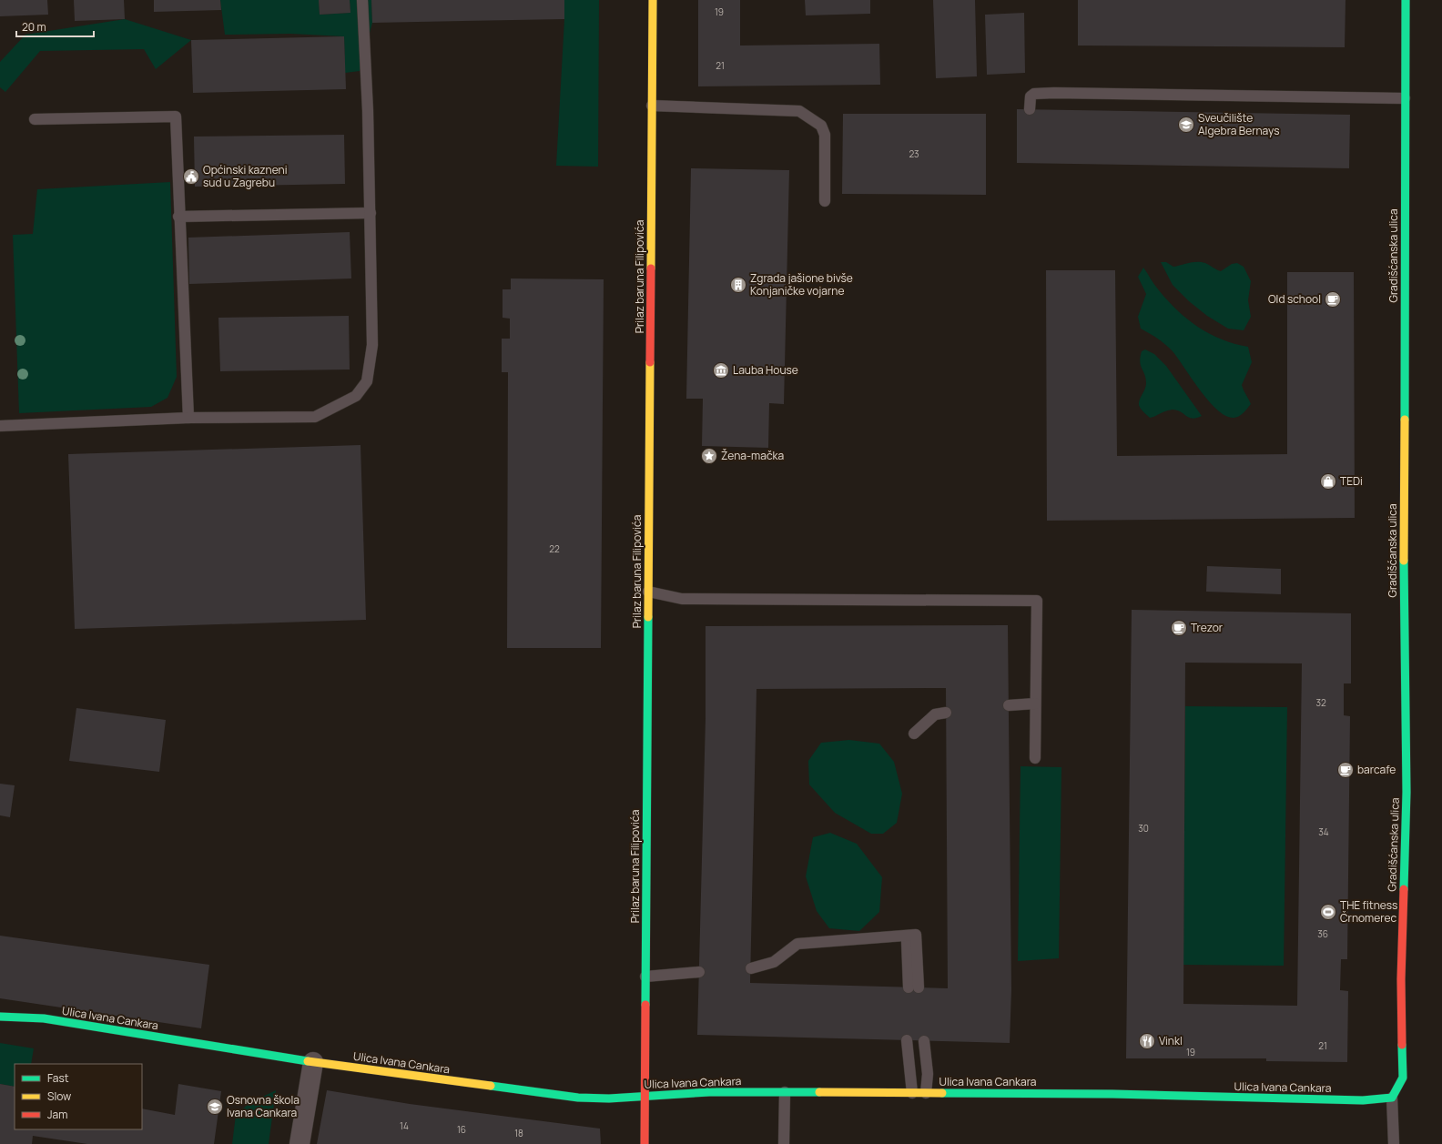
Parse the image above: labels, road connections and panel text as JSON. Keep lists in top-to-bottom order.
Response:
{
  "streets": {
    "street": ["Gradišćanska ulica", "Prilaz baruna Filipovića", "Ulica Ivana Cankara"]
  },
  "crossings": [
    ["Gradišćanska ulica", "Ulica Ivana Cankara"],
    ["Prilaz baruna Filipovića", "Ulica Ivana Cankara"]
  ],
  "places": {
    "school or university": ["Sveučilište Algebra Bernays", "Osnovna škola Ivana Cankara"],
    "public building": ["Općinski kazneni sud u Zagrebu"],
    "building": ["Zgrada jašione bivše Konjaničke vojarne"],
    "cafe": ["Old school", "Trezor", "barcafe"],
    "museum": ["Lauba House"],
    "place": ["Žena-mačka"],
    "shop": ["TEDi"],
    "sports": ["THE fitness Črnomerec"],
    "restaurant": ["Vinkl"]
  },
  "house_numbers": [
    "19",
    "21",
    "23",
    "22",
    "32",
    "30",
    "34",
    "36",
    "21",
    "19",
    "14",
    "16",
    "18"
  ],
  "legend": ["Fast", "Slow", "Jam"],
  "scale_bar": "20 m"
}
